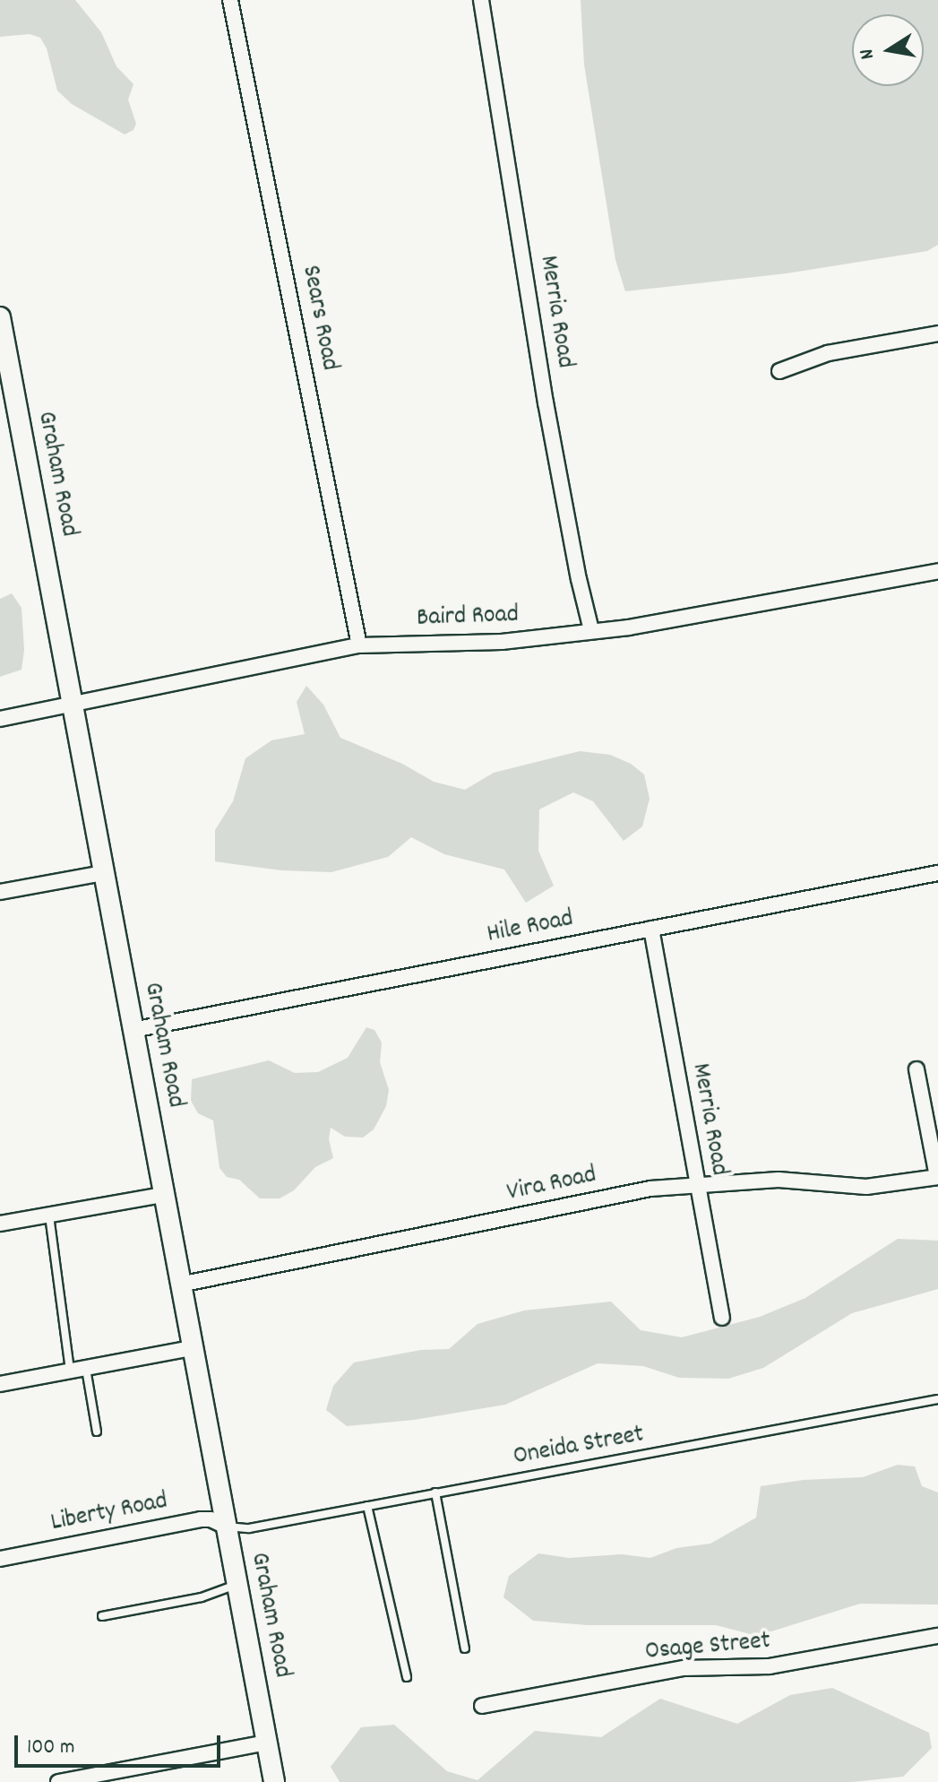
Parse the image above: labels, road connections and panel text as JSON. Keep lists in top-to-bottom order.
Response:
{
  "streets": {
    "main road": ["Graham Road"],
    "street": [
      "Merria Road",
      "Sears Road",
      "Baird Road",
      "Hile Road",
      "Vira Road",
      "Liberty Road",
      "Osage Street"
    ],
    "lane": ["Oneida Street"]
  },
  "crossings": [
    ["Merria Road", "Baird Road"],
    ["Merria Road", "Hile Road"],
    ["Merria Road", "Vira Road"],
    ["Sears Road", "Baird Road"],
    ["Graham Road", "Baird Road"],
    ["Graham Road", "Hile Road"],
    ["Graham Road", "Vira Road"],
    ["Graham Road", "Oneida Street"],
    ["Graham Road", "Liberty Road"],
    ["Oneida Street", "Liberty Road"]
  ],
  "scale_bar": "100 m",
  "north": "left"
}
